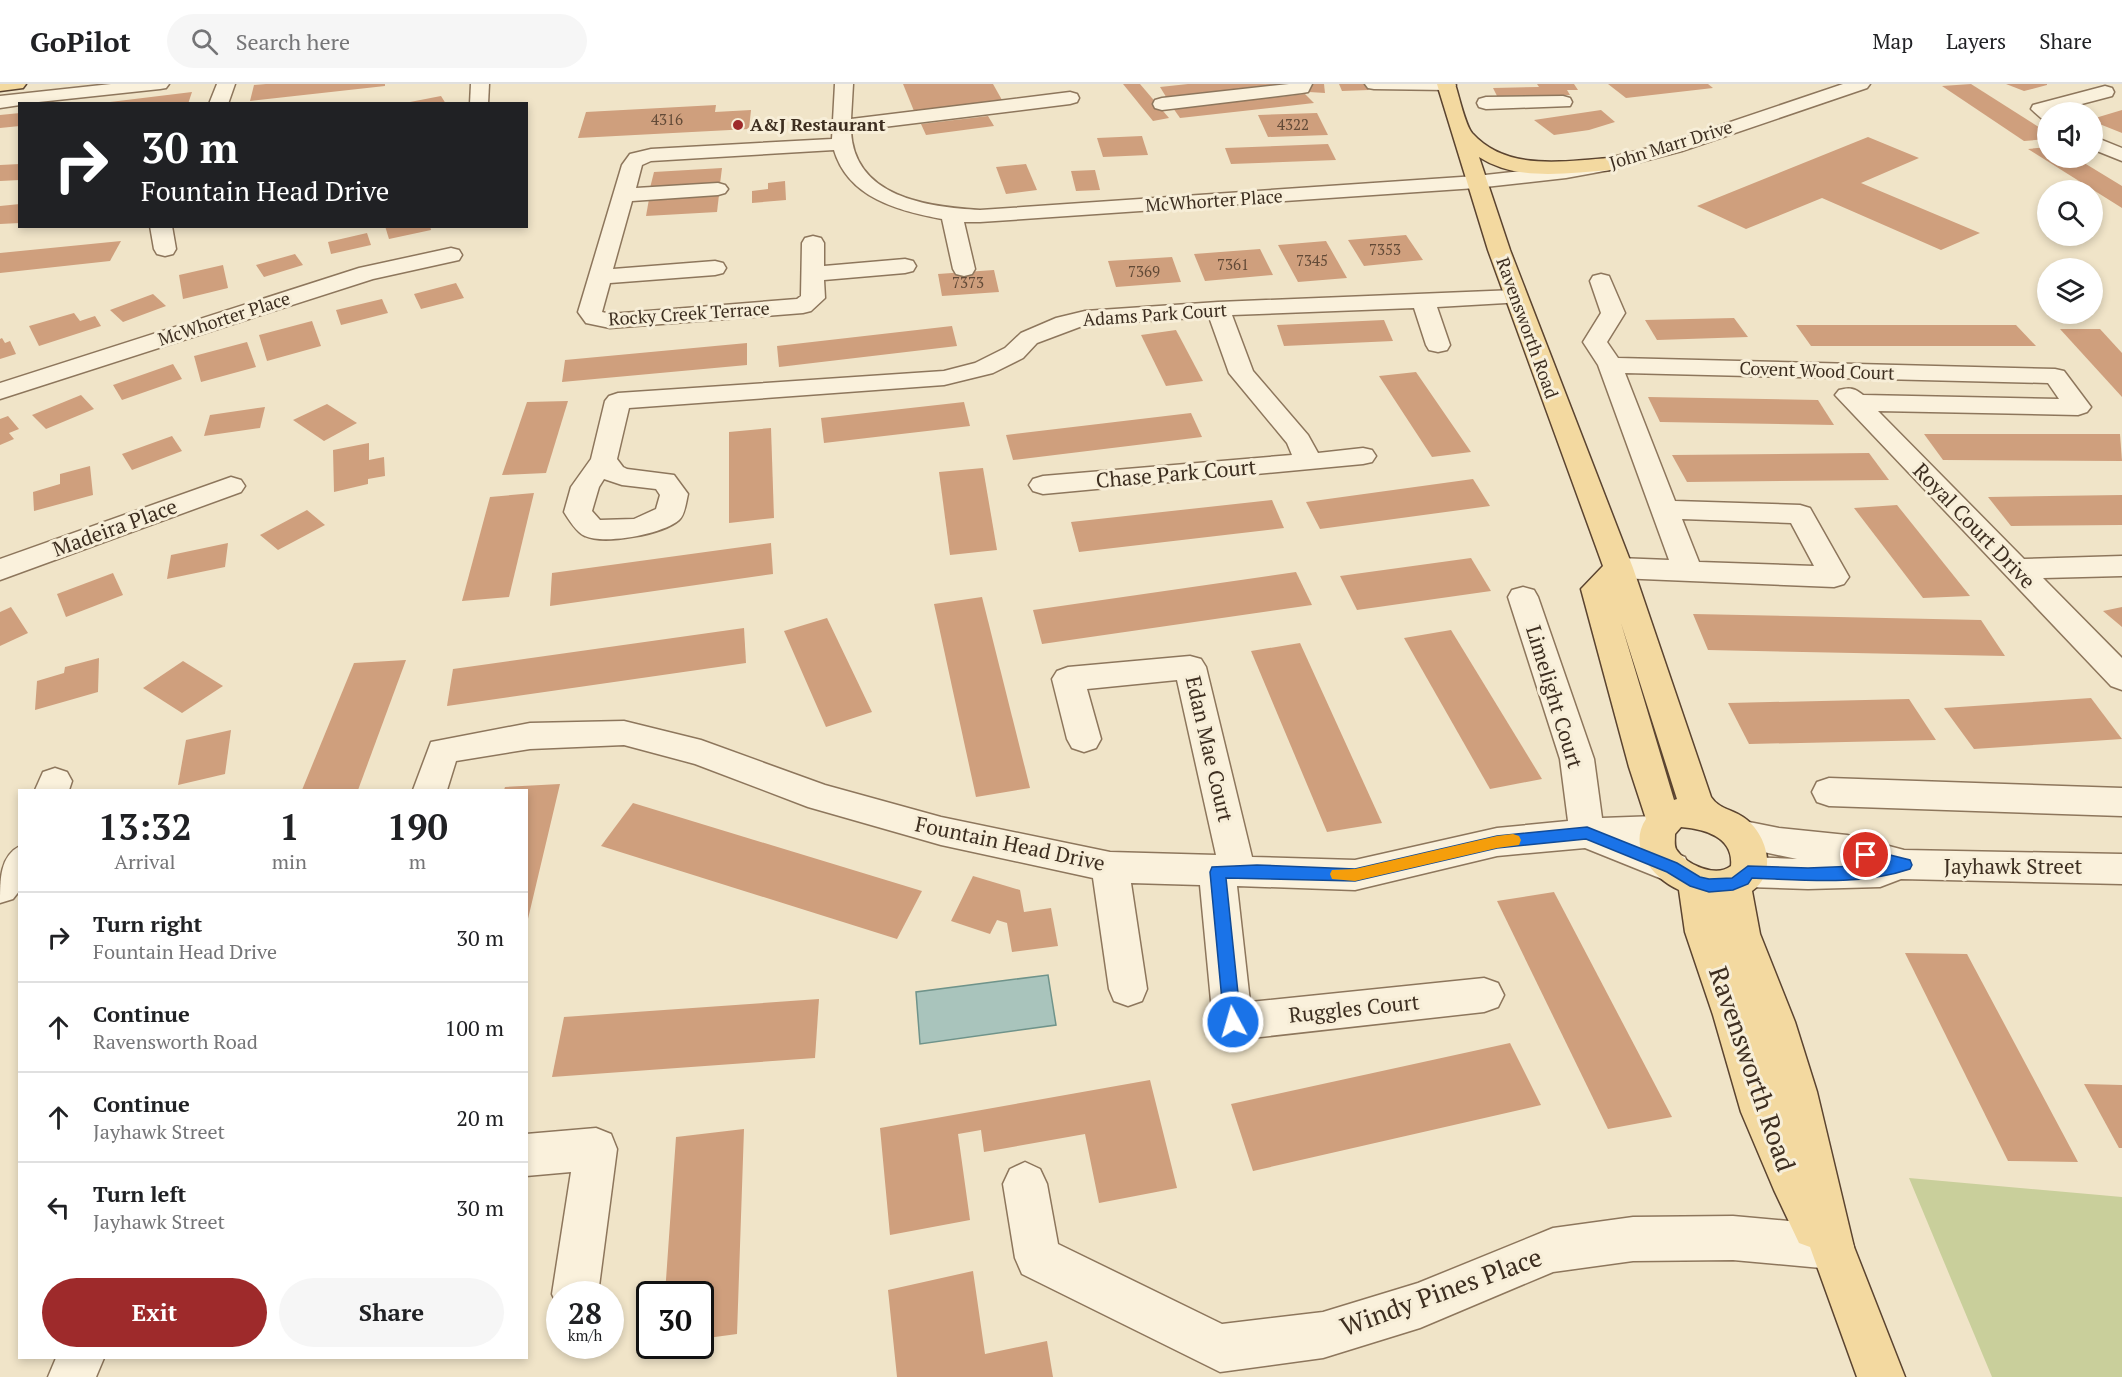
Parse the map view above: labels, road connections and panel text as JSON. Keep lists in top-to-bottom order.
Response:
{
  "streets": {
    "main road": ["Ravensworth Road"],
    "street": [
      "John Marr Drive",
      "McWhorter Place",
      "Rocky Creek Terrace",
      "Adams Park Court",
      "Covent Wood Court",
      "Chase Park Court",
      "Royal Court Drive",
      "Madeira Place",
      "Limelight Court",
      "Edan Mae Court",
      "Fountain Head Drive",
      "Jayhawk Street",
      "Ruggles Court",
      "Windy Pines Place"
    ]
  },
  "crossings": [
    ["John Marr Drive", "McWhorter Place"],
    ["John Marr Drive", "Ravensworth Road"],
    ["McWhorter Place", "Rocky Creek Terrace"],
    ["McWhorter Place", "Ravensworth Road"],
    ["Adams Park Court", "Ravensworth Road"],
    ["Ravensworth Road", "Fountain Head Drive"],
    ["Ravensworth Road", "Jayhawk Street"],
    ["Ravensworth Road", "Windy Pines Place"],
    ["Covent Wood Court", "Royal Court Drive"],
    ["Limelight Court", "Fountain Head Drive"],
    ["Edan Mae Court", "Fountain Head Drive"],
    ["Edan Mae Court", "Ruggles Court"],
    ["Fountain Head Drive", "Jayhawk Street"],
    ["Fountain Head Drive", "Ruggles Court"]
  ],
  "places": ["A&J Restaurant"],
  "house_numbers": [
    "4316",
    "4322",
    "7353",
    "7345",
    "7361",
    "7369",
    "7373"
  ],
  "page": {
    "header": "GoPilot",
    "search": "Search here",
    "nav": ["Map", "Layers", "Share"],
    "turn": ["30 m", "Fountain Head Drive"],
    "eta": [
      "13:32",
      "Arrival",
      "1",
      "min",
      "190",
      "m"
    ],
    "list": [
      {
        "name": "Turn right",
        "note": "Fountain Head Drive",
        "value": "30 m"
      },
      {
        "name": "Continue",
        "note": "Ravensworth Road",
        "value": "100 m"
      },
      {
        "name": "Continue",
        "note": "Jayhawk Street",
        "value": "20 m"
      },
      {
        "name": "Turn left",
        "note": "Jayhawk Street",
        "value": "30 m"
      }
    ],
    "buttons": ["Exit", "Share"],
    "speed": "28 km/h",
    "limit": "30"
  }
}
